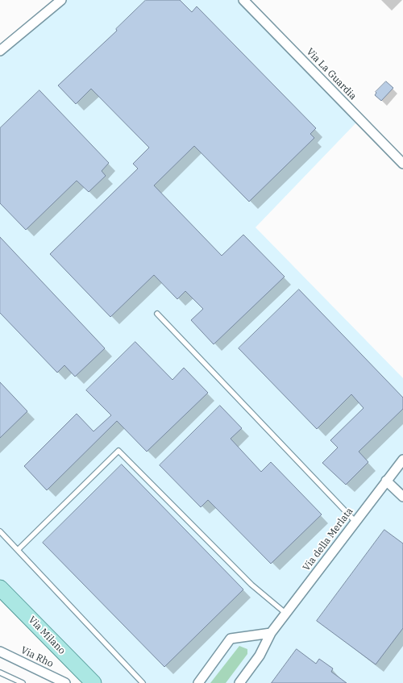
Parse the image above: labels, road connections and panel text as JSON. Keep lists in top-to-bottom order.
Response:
{
  "streets": {
    "main road": ["Via Milano"],
    "street": ["Via La Guardia", "Via della Merlata", "Via Rho"]
  }
}
